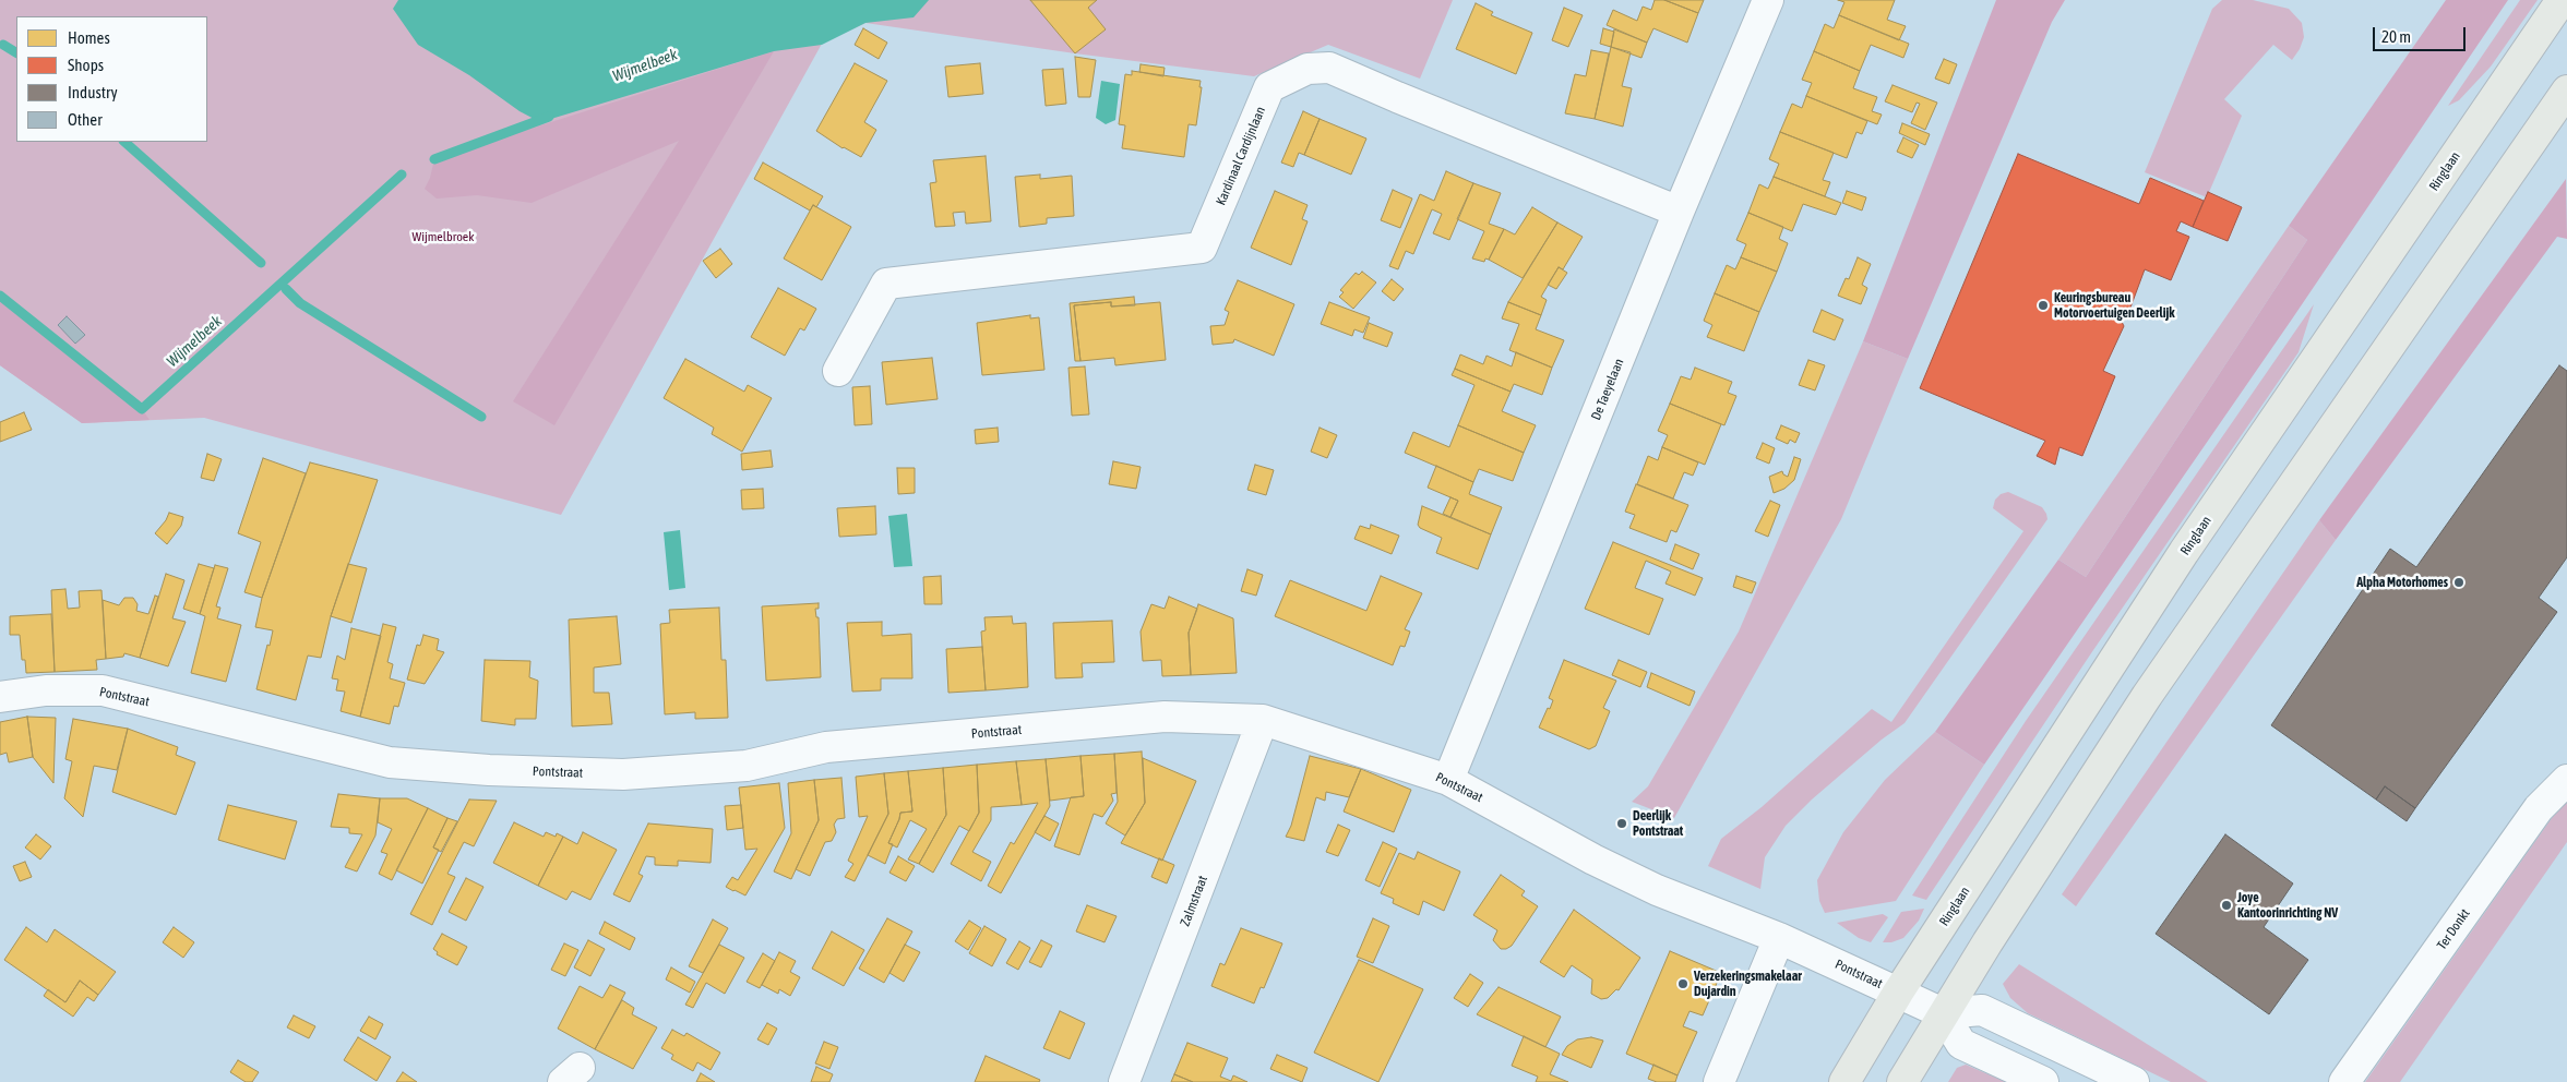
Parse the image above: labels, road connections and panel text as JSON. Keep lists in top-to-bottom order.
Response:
{
  "streets": {
    "main road": ["Ringlaan"],
    "street": [
      "Kardinaal Cardijnlaan",
      "De Taeyelaan",
      "Pontstraat",
      "Zalmstraat",
      "Ter Donkt"
    ]
  },
  "crossings": [
    ["Kardinaal Cardijnlaan", "De Taeyelaan"],
    ["Ringlaan", "Pontstraat"],
    ["De Taeyelaan", "Pontstraat"],
    ["Pontstraat", "Zalmstraat"]
  ],
  "water": ["Wijmelbeek"],
  "parks": ["Wijmelbroek"],
  "places": [
    "Keuringsbureau Motorvoertuigen Deerlijk",
    "Alpha Motorhomes",
    "Deerlijk Pontstraat",
    "Joye Kantoorinrichting NV",
    "Verzekeringsmakelaar Dujardin"
  ],
  "legend": [
    "Homes",
    "Shops",
    "Industry",
    "Other"
  ],
  "scale_bar": "20 m"
}
